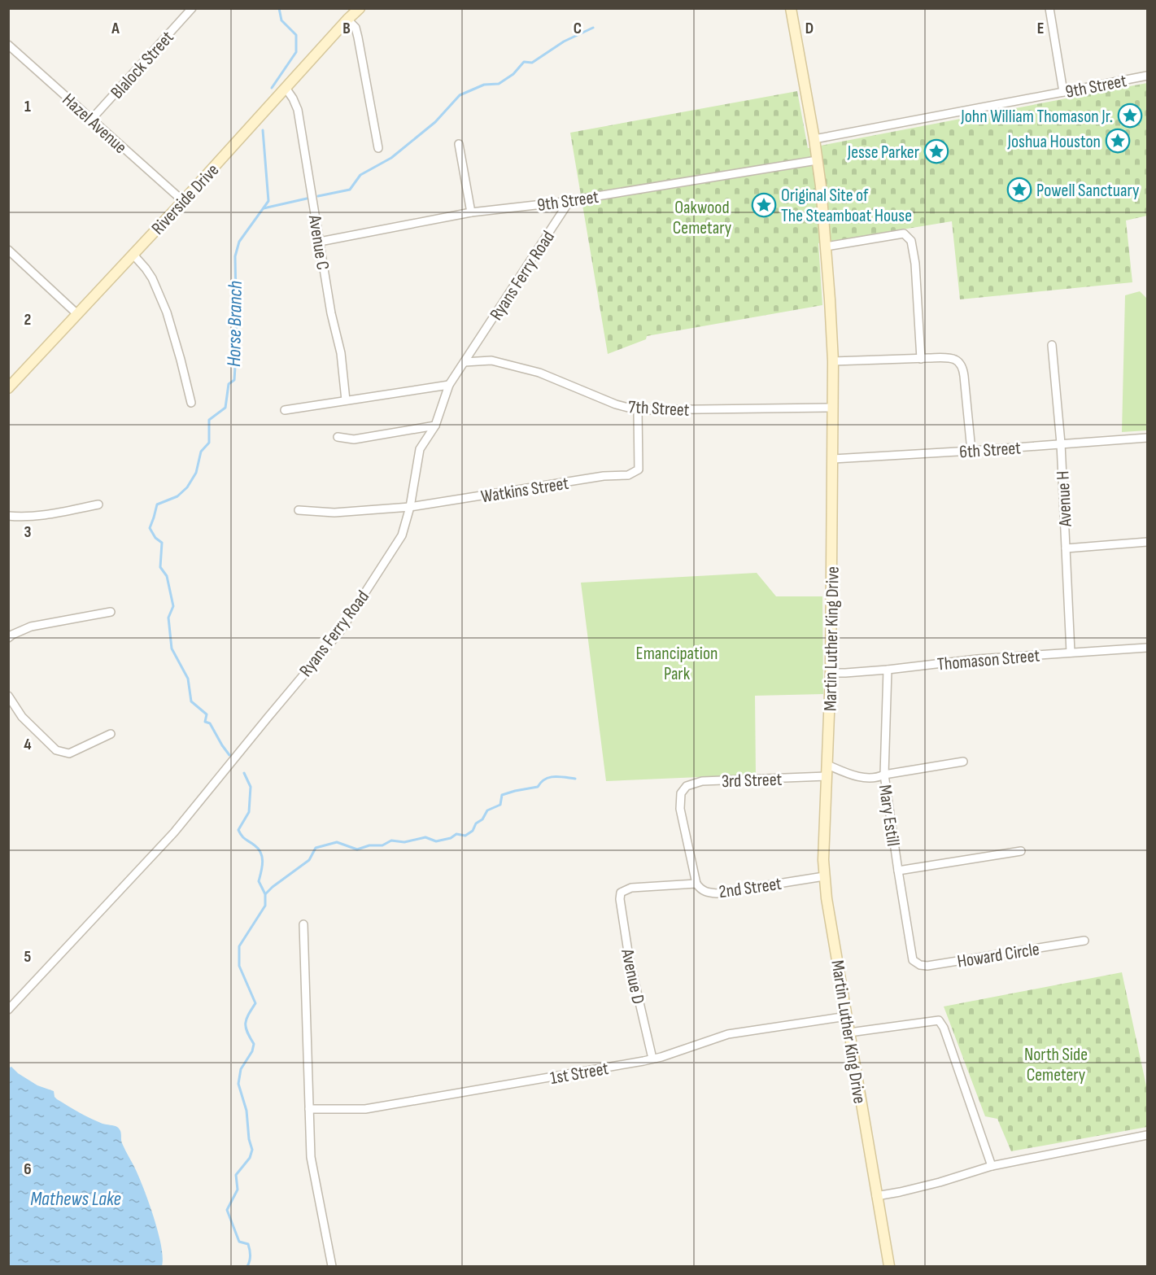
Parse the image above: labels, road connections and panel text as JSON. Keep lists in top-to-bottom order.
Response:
{
  "streets": {
    "street": [
      "Blalock Street",
      "9th Street",
      "Hazel Avenue",
      "Riverside Drive",
      "Avenue C",
      "Ryans Ferry Road",
      "7th Street",
      "6th Street",
      "Watkins Street",
      "Avenue H",
      "Martin Luther King Drive",
      "Thomason Street",
      "3rd Street",
      "Mary Estill",
      "2nd Street",
      "Howard Circle",
      "Avenue D",
      "1st Street"
    ]
  },
  "crossings": [
    ["Blalock Street", "Hazel Avenue"],
    ["9th Street", "Avenue C"],
    ["9th Street", "Ryans Ferry Road"],
    ["9th Street", "Martin Luther King Drive"],
    ["Hazel Avenue", "Riverside Drive"],
    ["Riverside Drive", "Avenue C"],
    ["Ryans Ferry Road", "7th Street"],
    ["Ryans Ferry Road", "Watkins Street"],
    ["7th Street", "Watkins Street"],
    ["7th Street", "Martin Luther King Drive"],
    ["6th Street", "Avenue H"],
    ["6th Street", "Martin Luther King Drive"],
    ["Avenue H", "Thomason Street"],
    ["Martin Luther King Drive", "Thomason Street"],
    ["Martin Luther King Drive", "3rd Street"],
    ["Martin Luther King Drive", "2nd Street"],
    ["Martin Luther King Drive", "1st Street"],
    ["Thomason Street", "Mary Estill"],
    ["3rd Street", "2nd Street"],
    ["Mary Estill", "Howard Circle"],
    ["2nd Street", "Avenue D"],
    ["Avenue D", "1st Street"]
  ],
  "water": ["Horse Branch", "Mathews Lake"],
  "parks": ["Oakwood Cemetary", "Emancipation Park", "North Side Cemetery"],
  "places": {
    "place": [
      "John William Thomason Jr.",
      "Joshua Houston",
      "Jesse Parker",
      "Powell Sanctuary",
      "Original Site of The Steamboat House"
    ]
  },
  "grid": {
    "columns": [
      "A",
      "B",
      "C",
      "D",
      "E"
    ],
    "rows": [
      "1",
      "2",
      "3",
      "4",
      "5",
      "6"
    ]
  }
}
